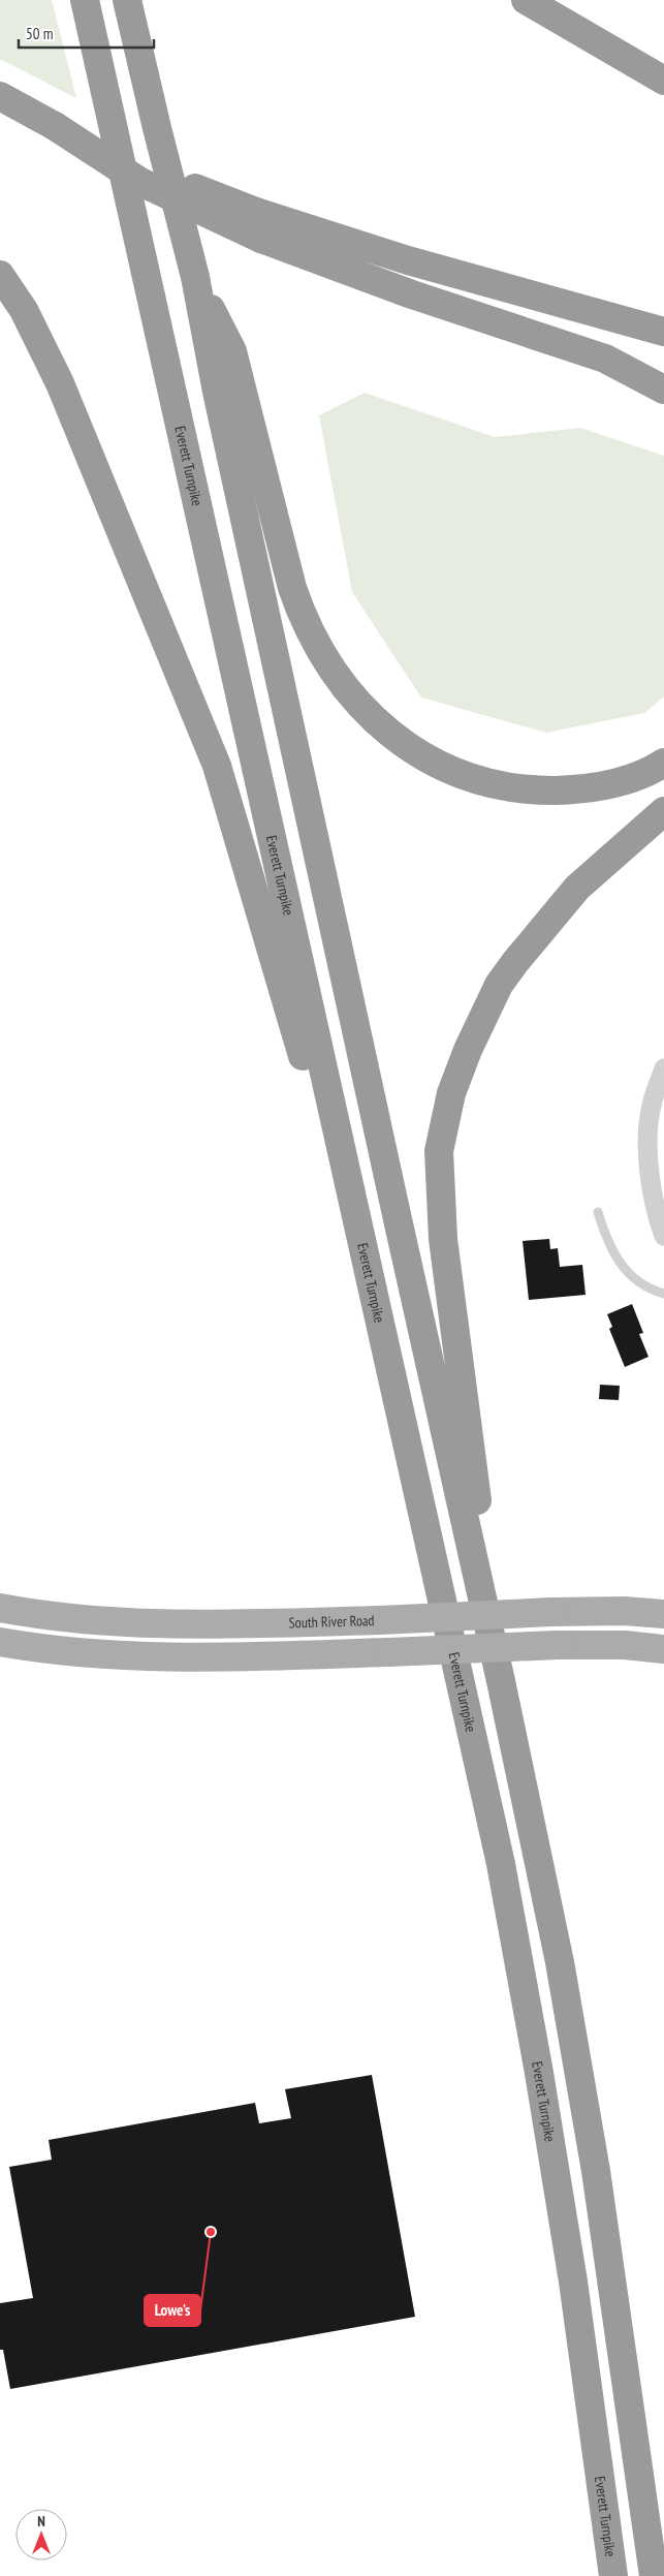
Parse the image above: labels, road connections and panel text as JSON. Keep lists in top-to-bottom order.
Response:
{
  "streets": {
    "highway": ["Everett Turnpike"],
    "main road": ["South River Road"]
  },
  "places": ["Lowe's"],
  "scale_bar": "50 m",
  "north": "top"
}
